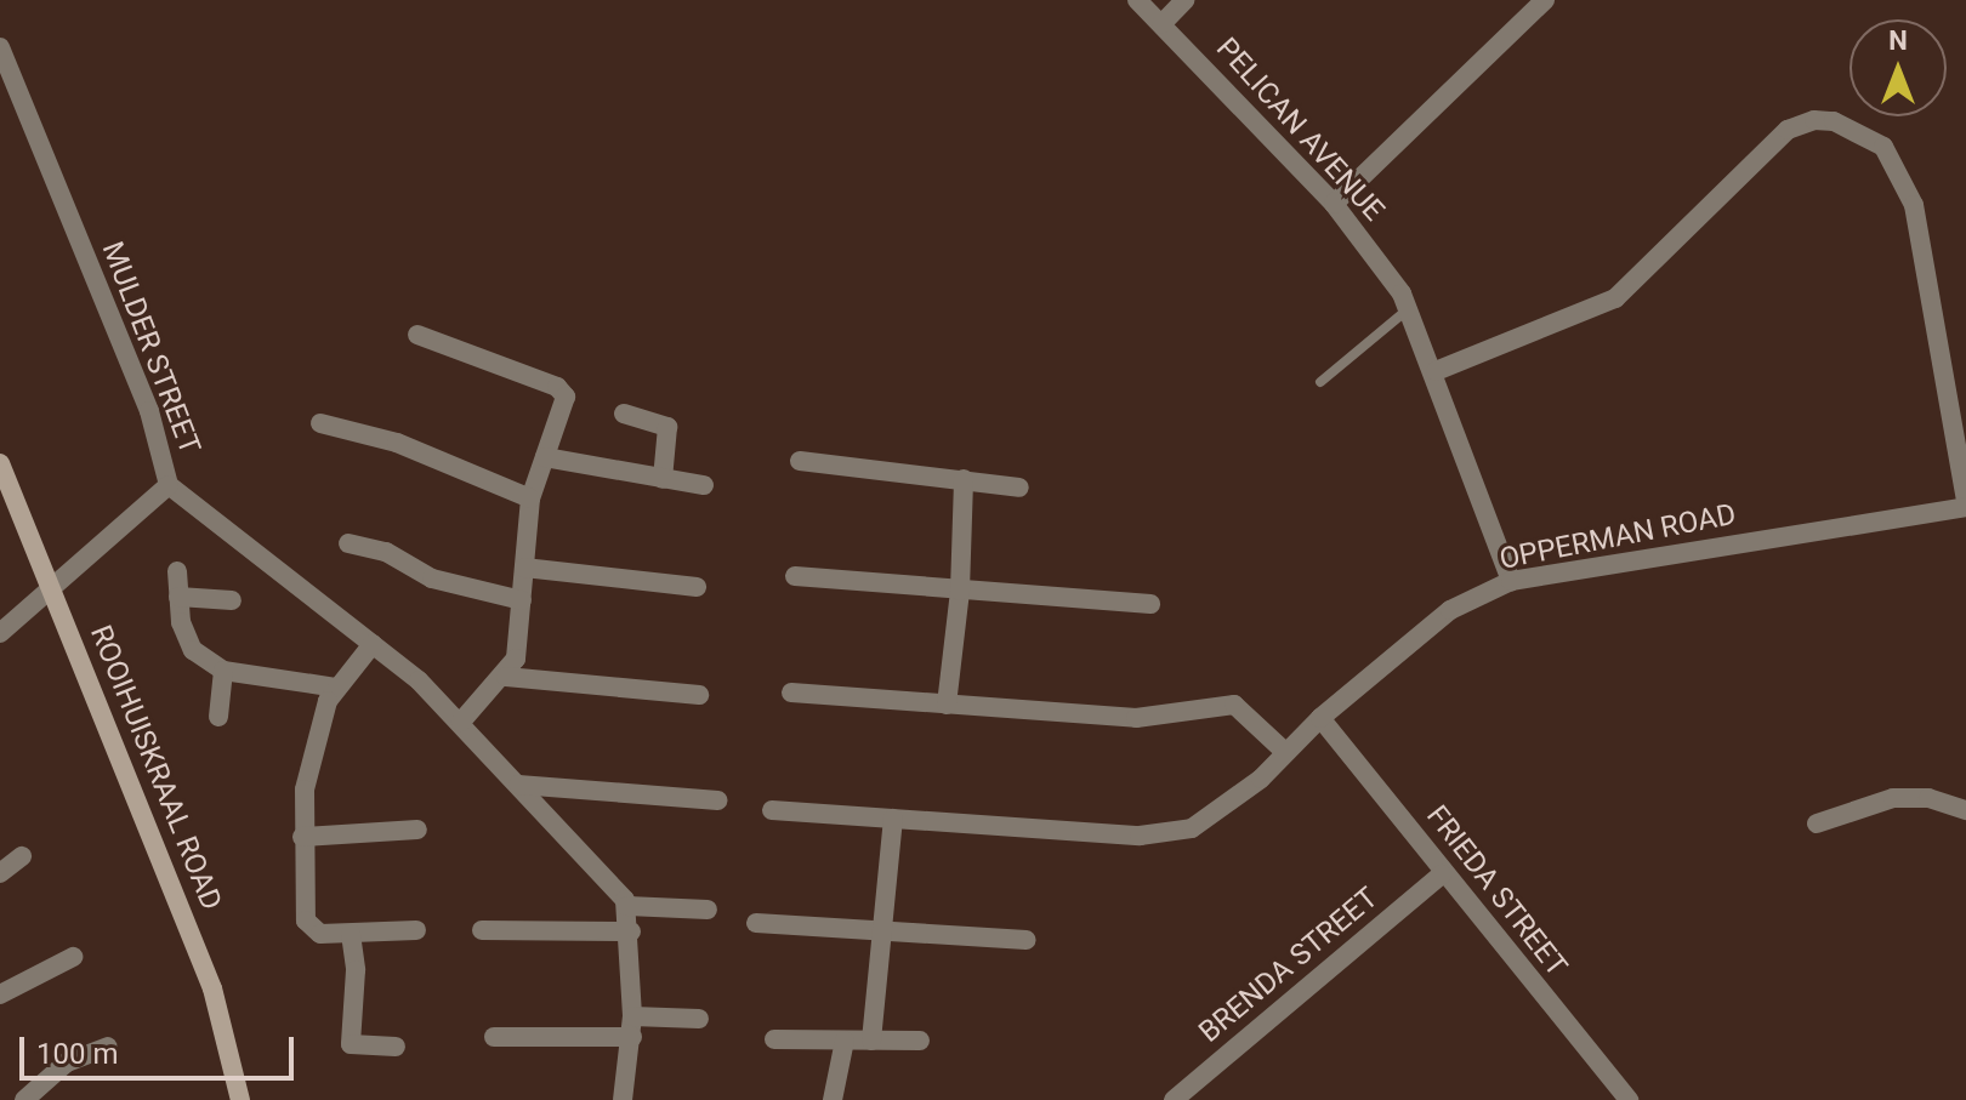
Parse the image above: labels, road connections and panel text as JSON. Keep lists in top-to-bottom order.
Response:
{
  "streets": {
    "main road": ["ROOIHUISKRAAL ROAD"],
    "street": [
      "PELICAN AVENUE",
      "MULDER STREET",
      "OPPERMAN ROAD",
      "FRIEDA STREET",
      "BRENDA STREET"
    ]
  },
  "crossings": [
    ["PELICAN AVENUE", "OPPERMAN ROAD"],
    ["OPPERMAN ROAD", "FRIEDA STREET"],
    ["FRIEDA STREET", "BRENDA STREET"]
  ],
  "scale_bar": "100 m",
  "north": "top"
}
